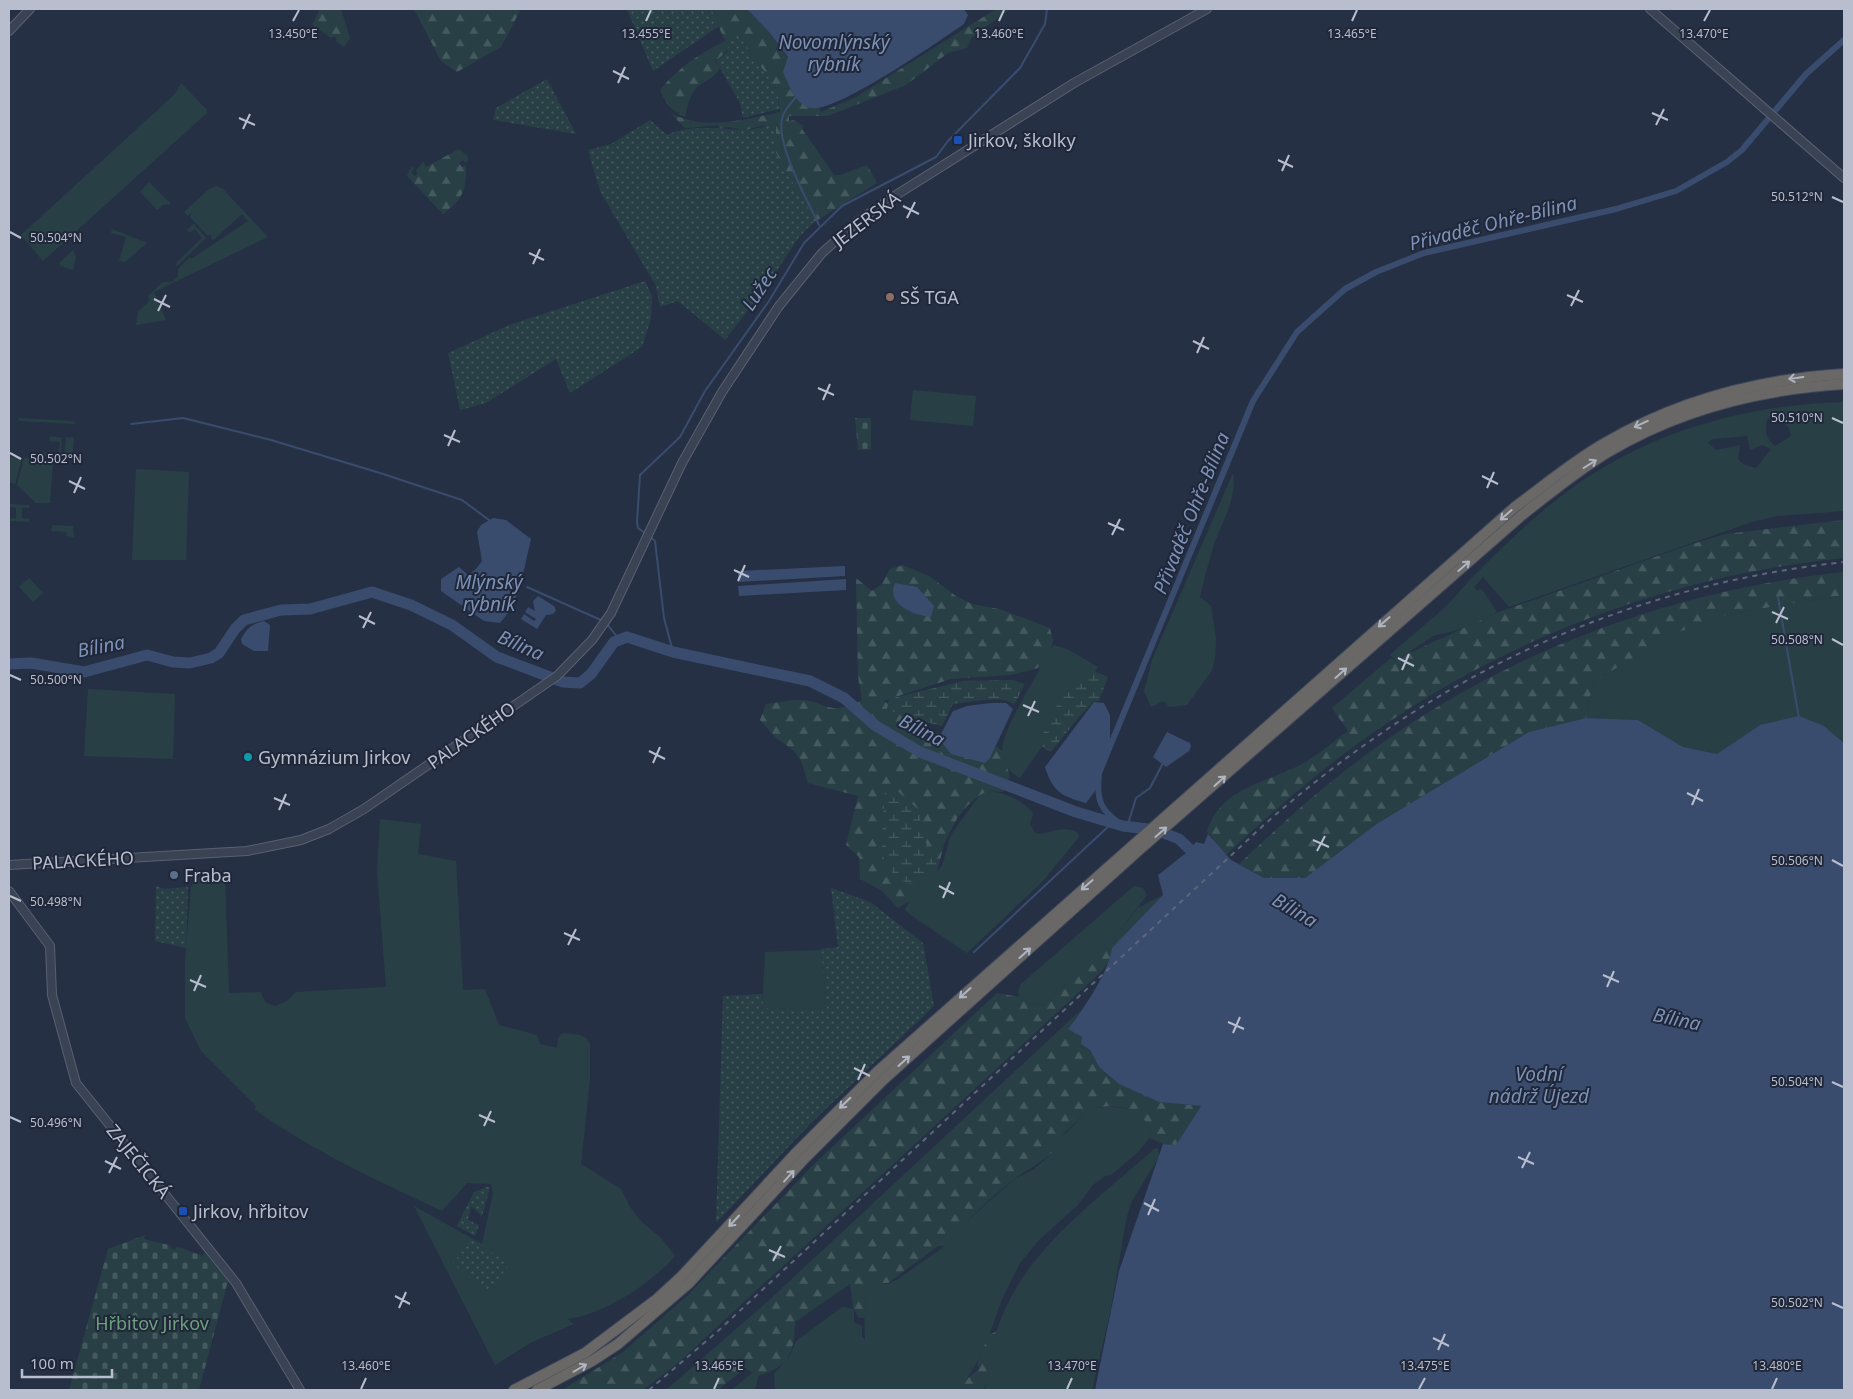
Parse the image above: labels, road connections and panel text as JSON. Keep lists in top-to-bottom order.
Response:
{
  "streets": {
    "street": ["JEZERSKÁ", "PALACKÉHO", "ZAJEČICKÁ"]
  },
  "crossings": [
    ["JEZERSKÁ", "PALACKÉHO"]
  ],
  "water": [
    "Novomlýnský rybník",
    "Přivaděč Ohře-Bílina",
    "Lužec",
    "Mlýnský rybník",
    "Bílina",
    "Vodní nádrž Újezd"
  ],
  "parks": ["Hřbitov Jirkov"],
  "places": {
    "transit": ["Jirkov, školky", "Jirkov, hřbitov"],
    "other": ["SŠ TGA", "Gymnázium Jirkov", "Fraba"]
  },
  "scale_bar": "100 m",
  "coordinates": [
    "13.450°E",
    "13.455°E",
    "13.460°E",
    "13.465°E",
    "13.470°E",
    "50.512°N",
    "50.504°N",
    "50.510°N",
    "50.502°N",
    "50.508°N",
    "50.500°N",
    "50.506°N",
    "50.498°N",
    "50.496°N",
    "13.475°E",
    "13.480°E"
  ]
}
